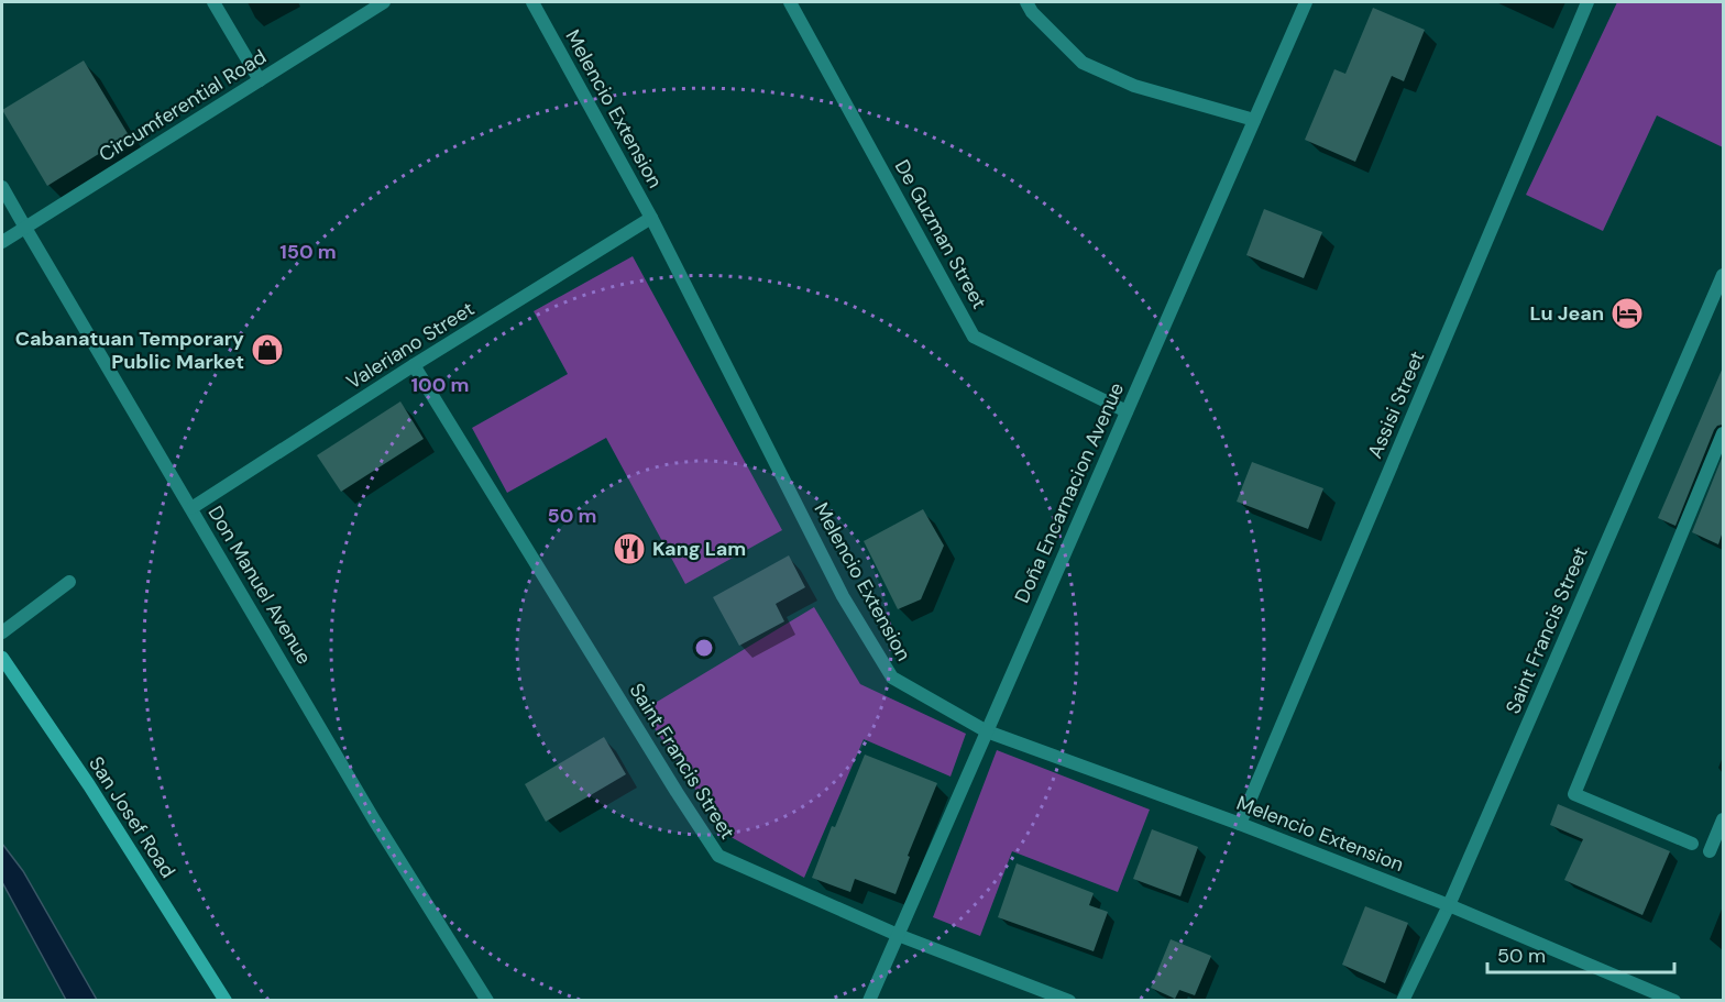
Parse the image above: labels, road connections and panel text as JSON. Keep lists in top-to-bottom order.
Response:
{
  "streets": {
    "main road": ["San Josef Road"],
    "street": [
      "Circumferential Road",
      "Melencio Extension",
      "De Guzman Street",
      "Valeriano Street",
      "Assisi Street",
      "Doña Encarnacion Avenue",
      "Don Manuel Avenue",
      "Saint Francis Street"
    ]
  },
  "crossings": [
    ["Circumferential Road", "Don Manuel Avenue"],
    ["Melencio Extension", "Valeriano Street"],
    ["Melencio Extension", "Assisi Street"],
    ["Melencio Extension", "Doña Encarnacion Avenue"],
    ["Melencio Extension", "Saint Francis Street"],
    ["De Guzman Street", "Doña Encarnacion Avenue"],
    ["Valeriano Street", "Don Manuel Avenue"],
    ["Valeriano Street", "Saint Francis Street"],
    ["Doña Encarnacion Avenue", "Saint Francis Street"]
  ],
  "places": {
    "hotel": ["Lu Jean"],
    "shop": ["Cabanatuan Temporary Public Market"],
    "restaurant": ["Kang Lam"]
  },
  "scale_bar": "50 m",
  "rings": ["150 m", "100 m", "50 m"]
}
